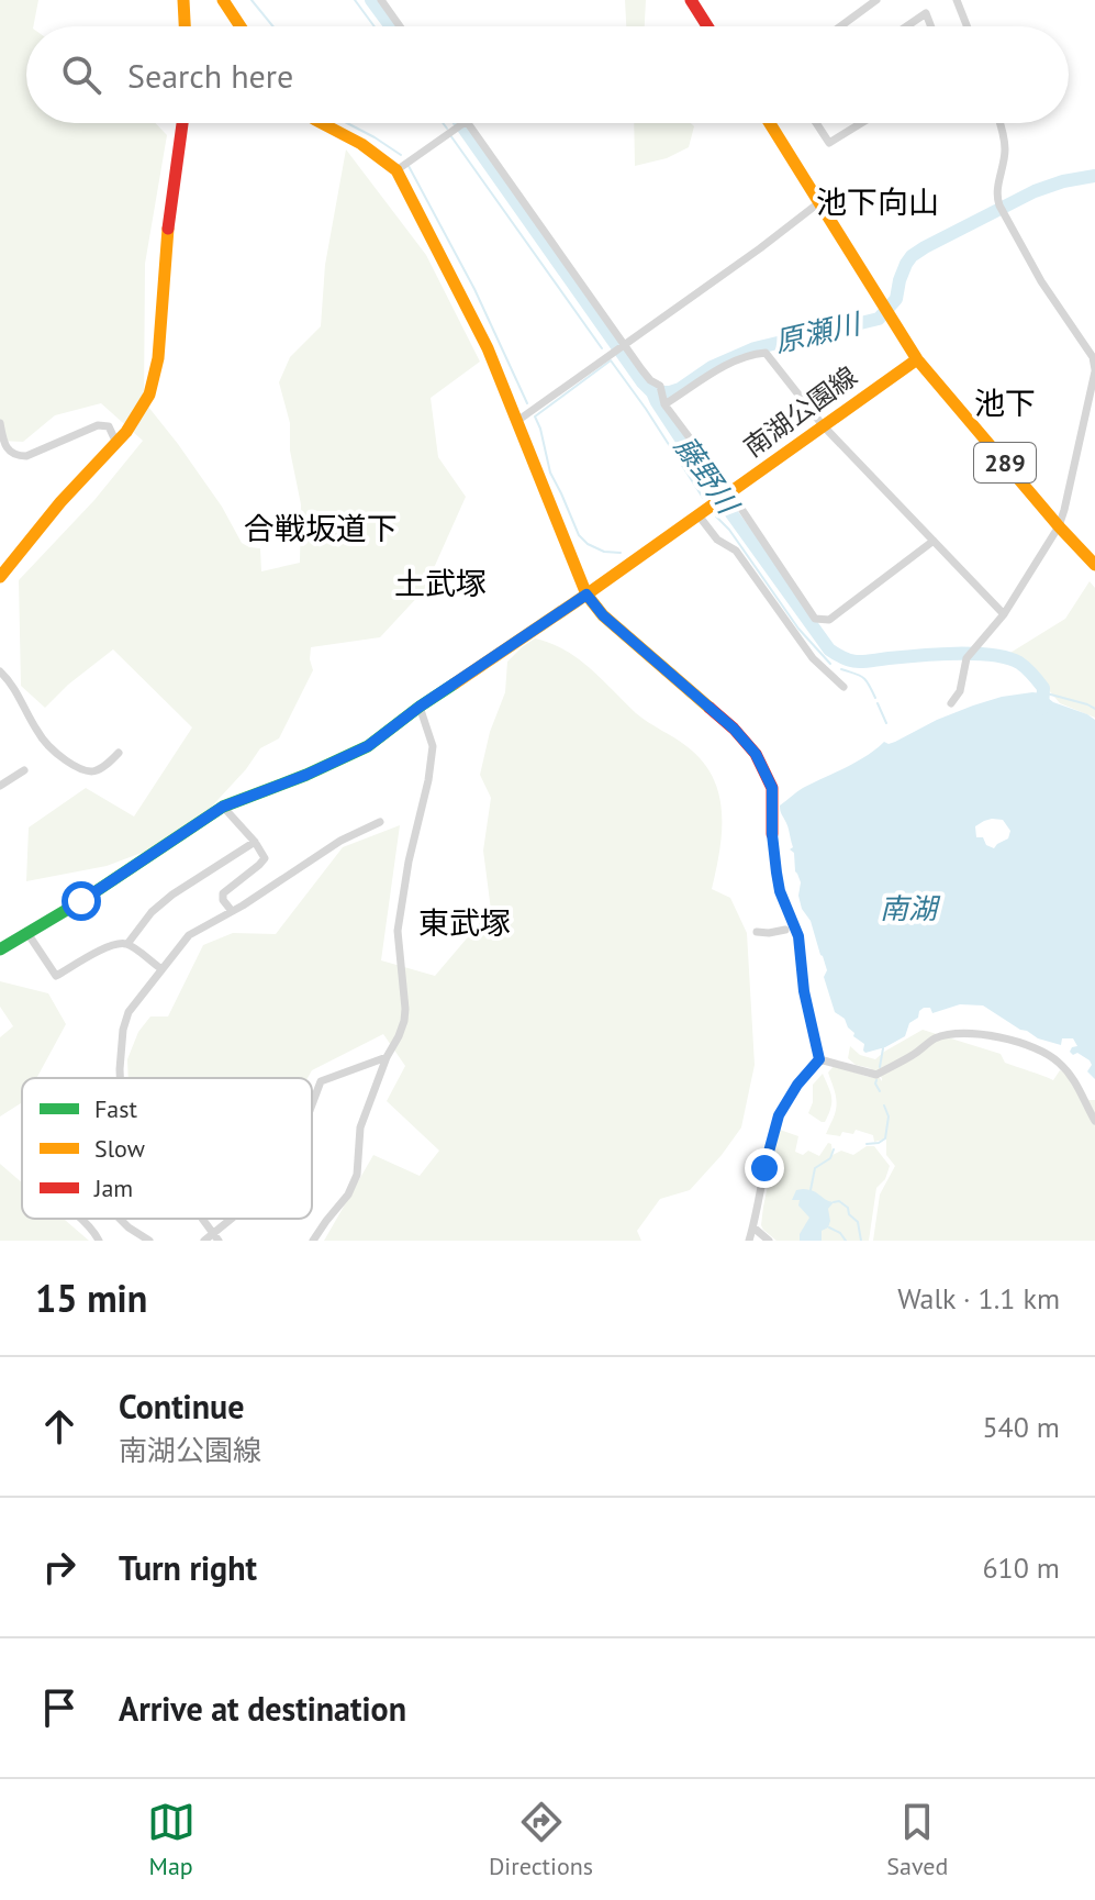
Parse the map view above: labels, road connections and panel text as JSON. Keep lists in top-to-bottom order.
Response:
{
  "streets": {
    "main road": ["南湖公園線", "289"]
  },
  "crossings": [
    ["南湖公園線", "289"]
  ],
  "districts": [
    "池下向山",
    "池下",
    "合戦坂道下",
    "土武塚",
    "東武塚"
  ],
  "water": ["原瀬川", "藤野川", "南湖"],
  "legend": ["Fast", "Slow", "Jam"],
  "page": {
    "search": "Search here",
    "heading": ["15 min", "Walk · 1.1 km"],
    "list": [
      ["Continue", "南湖公園線", "540 m"],
      ["Turn right", "610 m"],
      "Arrive at destination"
    ],
    "nav": ["Map", "Directions", "Saved"]
  }
}
